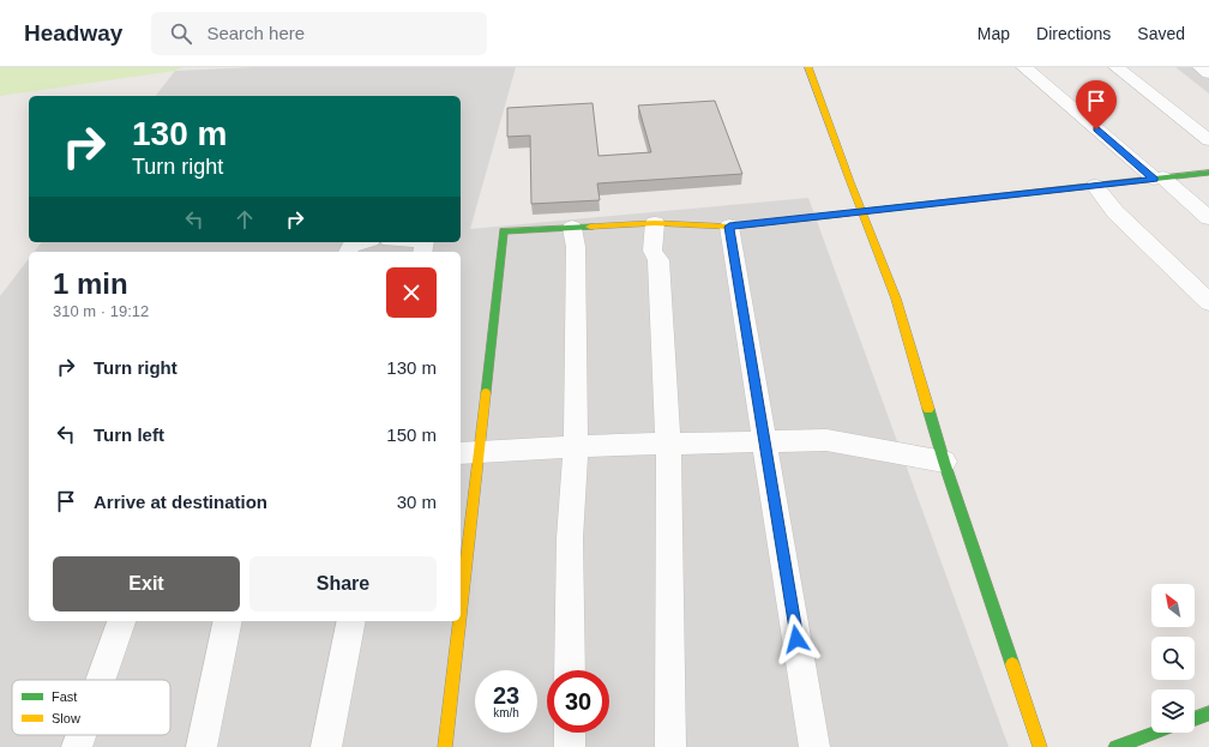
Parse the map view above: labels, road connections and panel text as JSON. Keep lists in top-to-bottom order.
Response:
{
  "legend": ["Fast", "Slow"],
  "north": "top left",
  "page": {
    "header": "Headway",
    "search": "Search here",
    "nav": ["Map", "Directions", "Saved"],
    "turn": ["130 m", "Turn right"],
    "heading": ["1 min", "310 m · 19:12"],
    "list": [
      {
        "name": "Turn right",
        "value": "130 m"
      },
      {
        "name": "Turn left",
        "value": "150 m"
      },
      {
        "name": "Arrive at destination",
        "value": "30 m"
      }
    ],
    "buttons": ["Exit", "Share"],
    "speed": "23 km/h",
    "limit": "30"
  }
}
